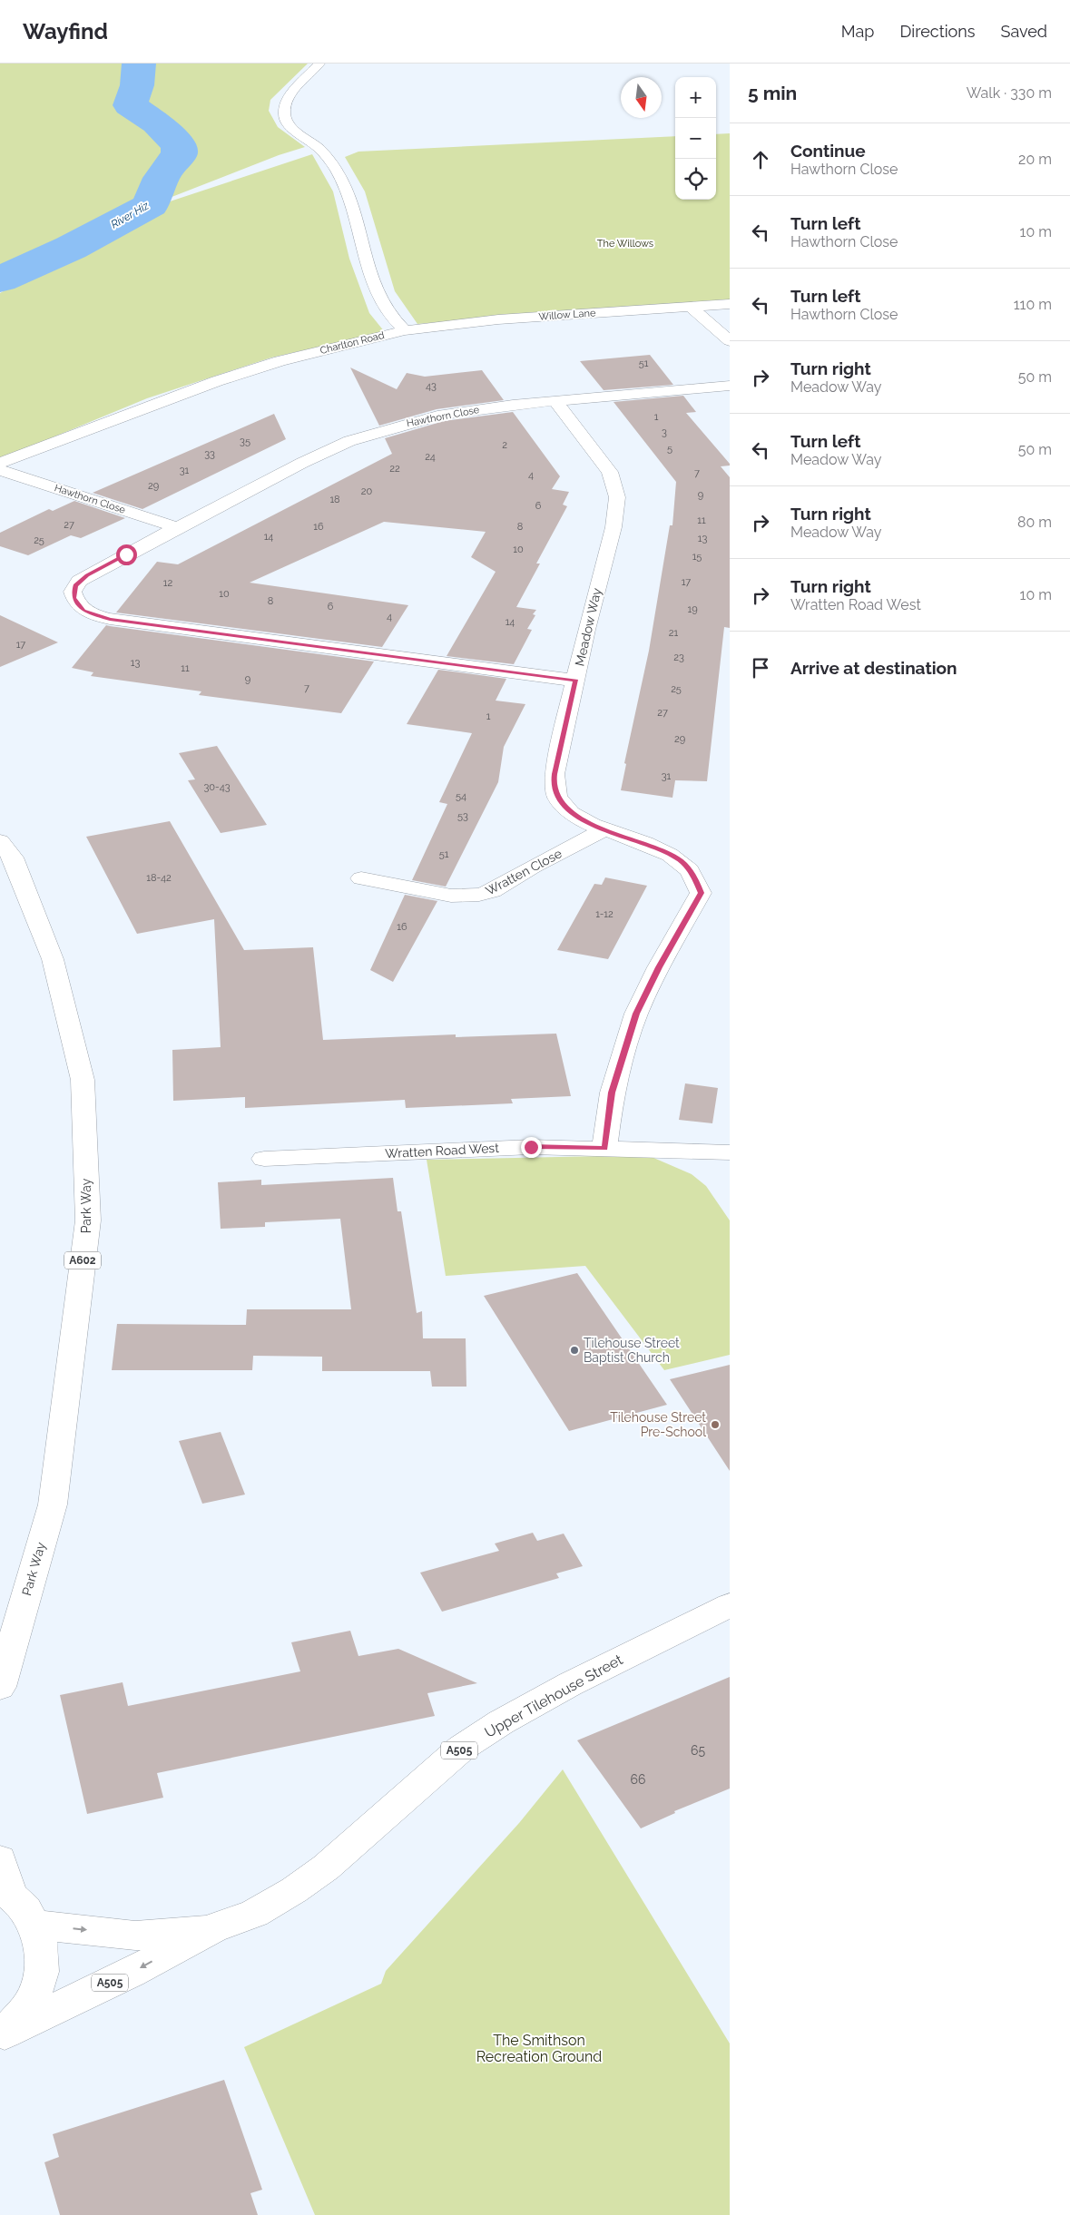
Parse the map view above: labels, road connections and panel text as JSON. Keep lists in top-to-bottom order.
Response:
{
  "streets": {
    "street": [
      "Willow Lane",
      "Charlton Road",
      "Hawthorn Close",
      "Meadow Way",
      "Wratten Close",
      "Wratten Road West",
      "Park Way",
      "A602",
      "Upper Tilehouse Street",
      "A505"
    ]
  },
  "crossings": [
    ["Willow Lane", "Charlton Road"],
    ["Hawthorn Close", "Meadow Way"],
    ["Meadow Way", "Wratten Close"],
    ["Meadow Way", "Wratten Road West"]
  ],
  "water": ["River Hiz"],
  "parks": ["The Willows", "The Smithson Recreation Ground"],
  "places": ["Tilehouse Street Baptist Church", "Tilehouse Street Pre-School"],
  "house_numbers": [
    "51",
    "43",
    "1",
    "3",
    "35",
    "2",
    "5",
    "33",
    "24",
    "22",
    "31",
    "7",
    "4",
    "29",
    "20",
    "9",
    "18",
    "6",
    "11",
    "27",
    "16",
    "8",
    "14",
    "13",
    "25",
    "10",
    "15",
    "17",
    "12",
    "10",
    "8",
    "6",
    "19",
    "4",
    "14",
    "21",
    "17",
    "23",
    "13",
    "11",
    "9",
    "7",
    "25",
    "27",
    "1",
    "29",
    "31",
    "30-43",
    "54",
    "53",
    "51",
    "18-42",
    "1-12",
    "16",
    "65",
    "66"
  ],
  "north": "bottom",
  "page": {
    "header": "Wayfind",
    "nav": ["Map", "Directions", "Saved"],
    "heading": ["5 min", "Walk · 330 m"],
    "map_buttons": ["+", "−"],
    "list": [
      ["Continue", "Hawthorn Close", "20 m"],
      ["Turn left", "Hawthorn Close", "10 m"],
      ["Turn left", "Hawthorn Close", "110 m"],
      ["Turn right", "Meadow Way", "50 m"],
      ["Turn left", "Meadow Way", "50 m"],
      ["Turn right", "Meadow Way", "80 m"],
      ["Turn right", "Wratten Road West", "10 m"],
      "Arrive at destination"
    ]
  }
}
